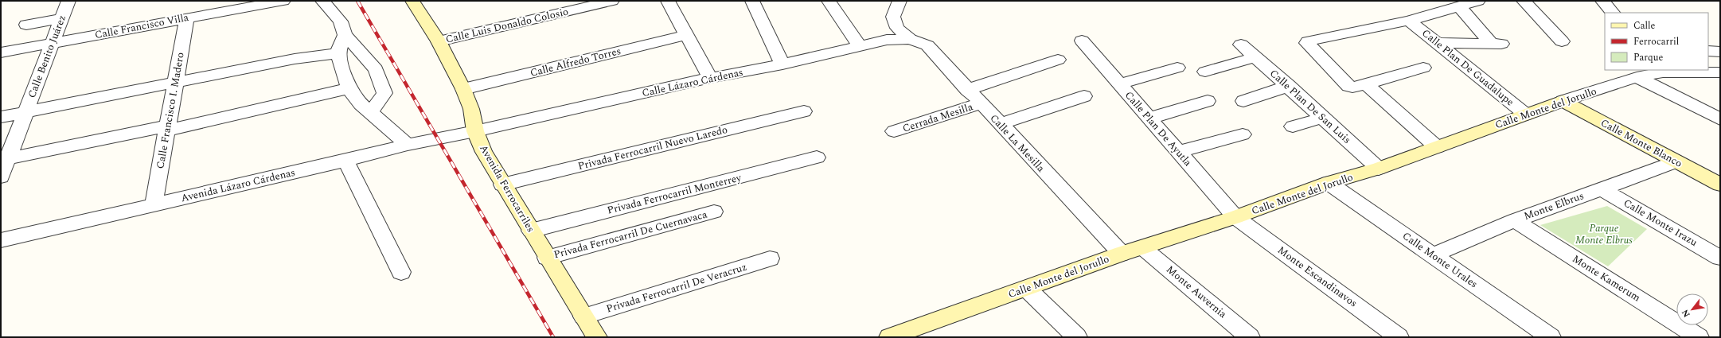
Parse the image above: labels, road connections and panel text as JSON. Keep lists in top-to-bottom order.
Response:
{
  "streets": {
    "street": [
      "Calle Luis Donaldo Colosio",
      "Calle Francisco Villa",
      "Calle Benito Juárez",
      "Calle Alfredo Torres",
      "Calle Plan De Guadalupe",
      "Calle Lázaro Cárdenas",
      "Calle Plan De San Luis",
      "Calle Monte del Jorullo",
      "Calle Francisco I. Madero",
      "Cerrada Mesilla",
      "Calle Plan De Ayutla",
      "Calle La Mesilla",
      "Calle Monte Blanco",
      "Privada Ferrocarril Nuevo Laredo",
      "Avenida Lázaro Cárdenas",
      "Avenida Ferrocarriles",
      "Privada Ferrocarril Monterrey",
      "Monte Elbrus",
      "Calle Monte Irazu",
      "Privada Ferrocarril De Cuernavaca",
      "Calle Monte Urales",
      "Monte Escandinavos",
      "Monte Kamerum",
      "Privada Ferrocarril De Veracruz",
      "Monte Auvernia"
    ]
  },
  "crossings": [
    ["Calle Luis Donaldo Colosio", "Avenida Ferrocarriles"],
    ["Calle Francisco Villa", "Calle Benito Juárez"],
    ["Calle Francisco Villa", "Calle Francisco I. Madero"],
    ["Calle Alfredo Torres", "Avenida Ferrocarriles"],
    ["Calle Plan De Guadalupe", "Calle Monte del Jorullo"],
    ["Calle Lázaro Cárdenas", "Calle La Mesilla"],
    ["Calle Lázaro Cárdenas", "Avenida Lázaro Cárdenas"],
    ["Calle Lázaro Cárdenas", "Avenida Ferrocarriles"],
    ["Calle Plan De San Luis", "Calle Monte del Jorullo"],
    ["Calle Monte del Jorullo", "Calle Plan De Ayutla"],
    ["Calle Monte del Jorullo", "Calle La Mesilla"],
    ["Calle Monte del Jorullo", "Calle Monte Blanco"],
    ["Calle Monte del Jorullo", "Calle Monte Urales"],
    ["Calle Monte del Jorullo", "Monte Escandinavos"],
    ["Calle Monte del Jorullo", "Monte Auvernia"],
    ["Calle Francisco I. Madero", "Avenida Lázaro Cárdenas"],
    ["Cerrada Mesilla", "Calle La Mesilla"],
    ["Calle Plan De Ayutla", "Monte Escandinavos"],
    ["Calle Monte Blanco", "Monte Elbrus"],
    ["Privada Ferrocarril Nuevo Laredo", "Avenida Ferrocarriles"],
    ["Avenida Lázaro Cárdenas", "Avenida Ferrocarriles"],
    ["Avenida Ferrocarriles", "Privada Ferrocarril Monterrey"],
    ["Avenida Ferrocarriles", "Privada Ferrocarril De Cuernavaca"],
    ["Avenida Ferrocarriles", "Privada Ferrocarril De Veracruz"],
    ["Monte Elbrus", "Calle Monte Irazu"],
    ["Monte Elbrus", "Calle Monte Urales"],
    ["Monte Elbrus", "Monte Kamerum"]
  ],
  "parks": ["Parque Monte Elbrus"],
  "legend": ["Calle", "Ferrocarril", "Parque"],
  "north": "bottom left"
}
